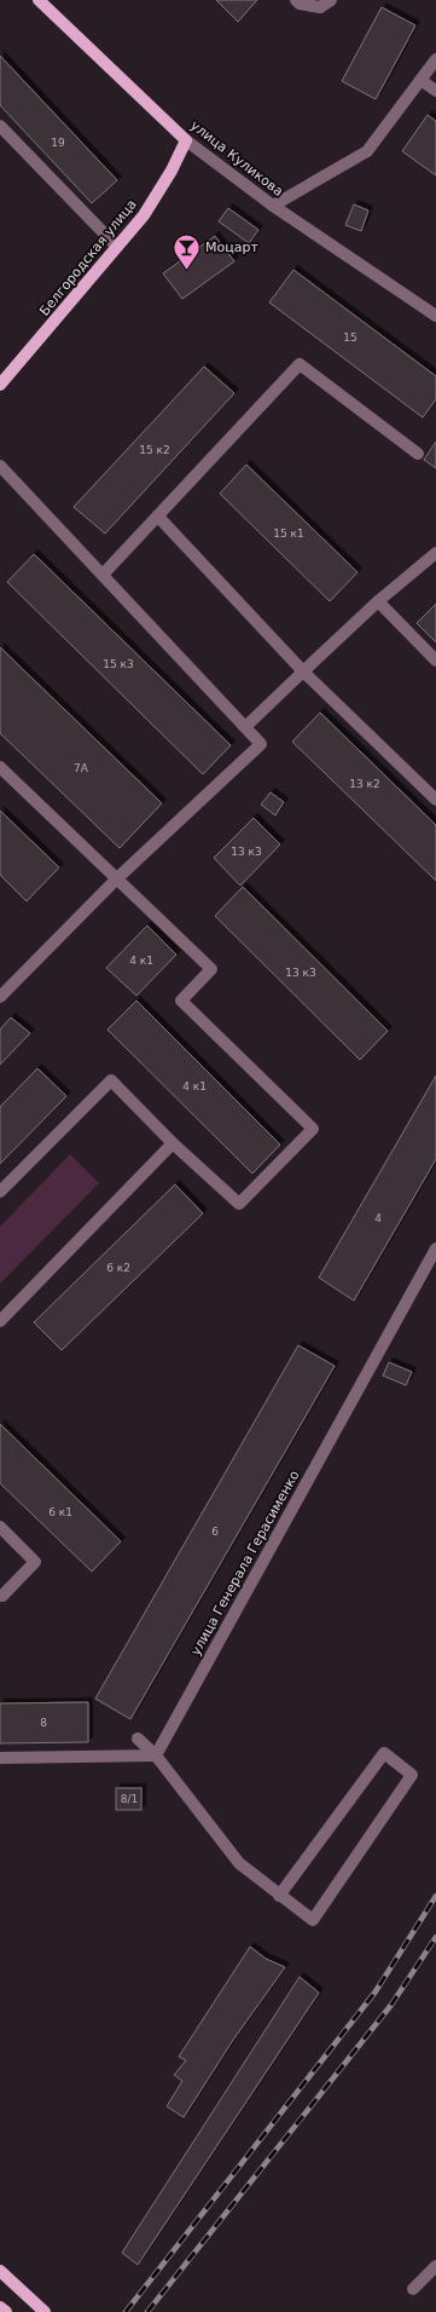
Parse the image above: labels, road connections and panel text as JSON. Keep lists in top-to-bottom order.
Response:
{
  "streets": {
    "main road": ["улица Куликова", "Белгородская улица"],
    "street": ["улица Генерала Герасименко"]
  },
  "crossings": [
    ["улица Куликова", "Белгородская улица"]
  ],
  "places": {
    "bar": ["Моцарт"]
  },
  "house_numbers": [
    "19",
    "15",
    "15 к2",
    "15 к1",
    "15 к3",
    "7А",
    "13 к2",
    "13 к3",
    "4 к1",
    "13 к3",
    "4 к1",
    "4",
    "6 к2",
    "6 к1",
    "6",
    "8",
    "8/1"
  ]
}
